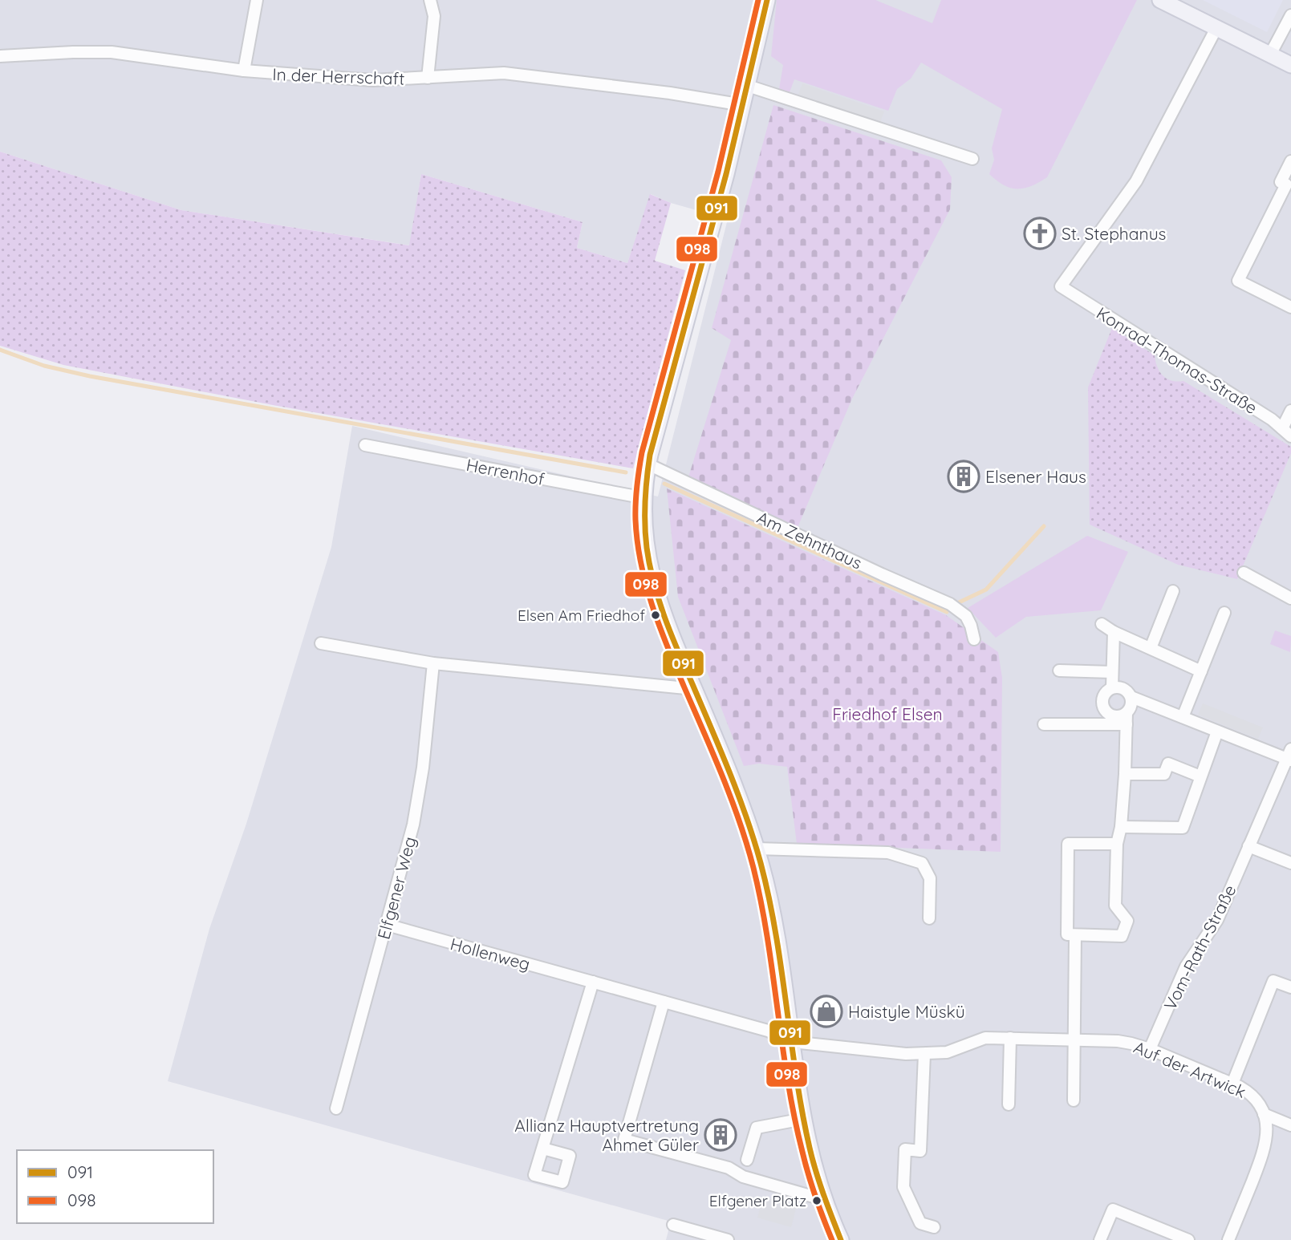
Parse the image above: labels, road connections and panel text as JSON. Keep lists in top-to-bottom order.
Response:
{
  "streets": {
    "street": [
      "In der Herrschaft",
      "Konrad-Thomas-Straße",
      "Herrenhof",
      "Am Zehnthaus",
      "Elfgener Weg",
      "Vom-Rath-Straße",
      "Hollenweg",
      "Auf der Artwick"
    ]
  },
  "crossings": [
    ["Elfgener Weg", "Hollenweg"],
    ["Vom-Rath-Straße", "Auf der Artwick"],
    ["Hollenweg", "Auf der Artwick"]
  ],
  "parks": ["Friedhof Elsen"],
  "places": {
    "church": ["St. Stephanus"],
    "building": ["Elsener Haus", "Allianz Hauptvertretung Ahmet Güler"],
    "other": ["Elsen Am Friedhof", "Elfgener Platz"],
    "shop": ["Haistyle Müskü"]
  },
  "lines": ["transit line 091", "transit line 098"],
  "legend": ["091", "098"]
}
